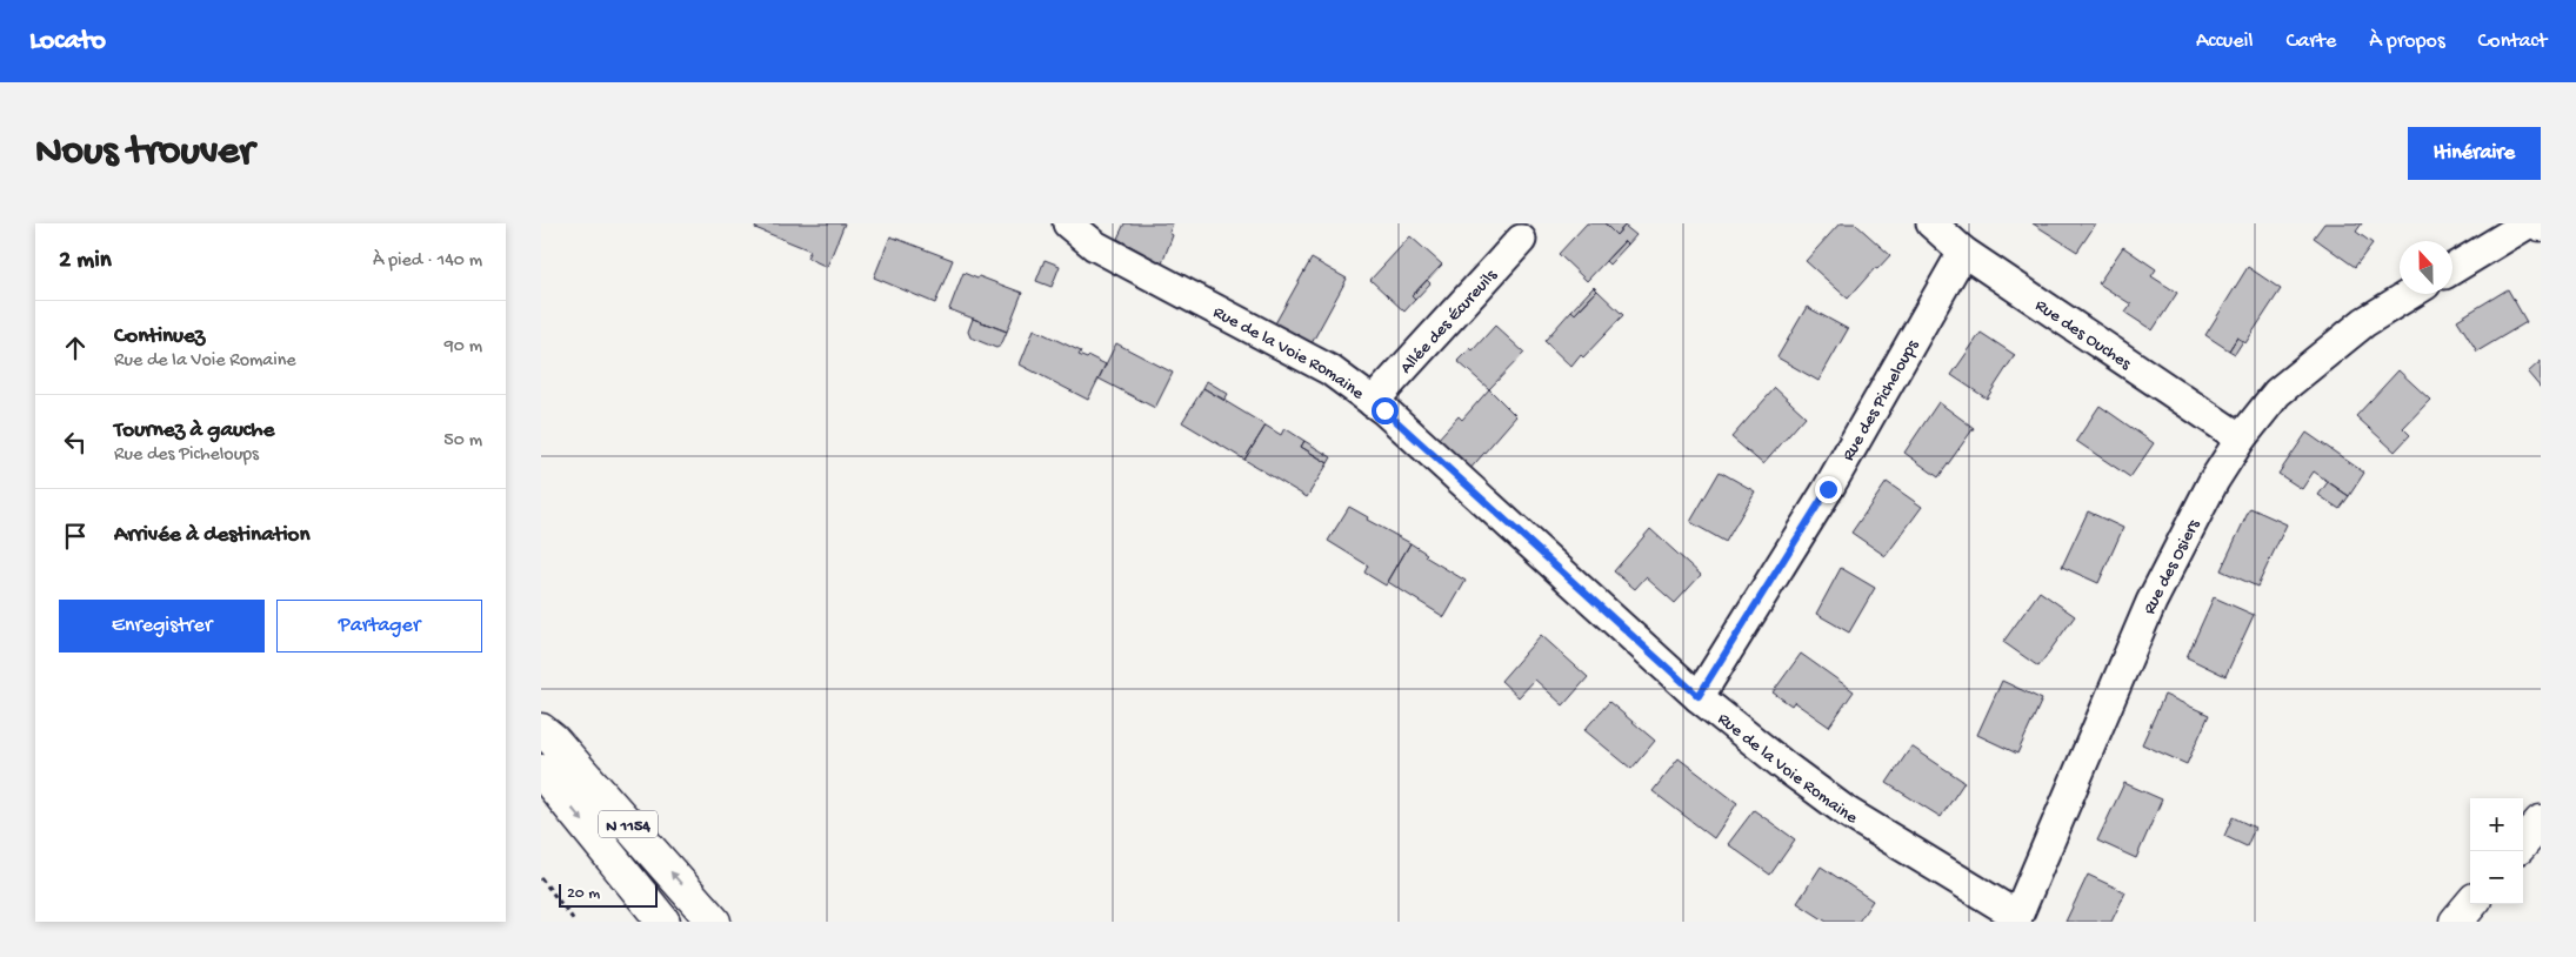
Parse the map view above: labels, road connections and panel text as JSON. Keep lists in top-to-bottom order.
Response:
{
  "streets": {
    "main road": ["N 1154"],
    "street": [
      "Allée des Écureuils",
      "Rue des Ouches",
      "Rue de la Voie Romaine",
      "Rue des Picheloups",
      "Rue des Osiers"
    ]
  },
  "crossings": [
    ["Allée des Écureuils", "Rue de la Voie Romaine"],
    ["Rue des Ouches", "Rue des Picheloups"],
    ["Rue des Ouches", "Rue des Osiers"],
    ["Rue de la Voie Romaine", "Rue des Picheloups"],
    ["Rue de la Voie Romaine", "Rue des Osiers"]
  ],
  "scale_bar": "20 m",
  "north": "top",
  "page": {
    "header": "Locato",
    "nav": [
      "Accueil",
      "Carte",
      "À propos",
      "Contact"
    ],
    "buttons": [
      "Itinéraire",
      ["Enregistrer", "Partager"]
    ],
    "title": "Nous trouver",
    "heading": ["2 min", "À pied · 140 m"],
    "list": [
      ["Continuez", "Rue de la Voie Romaine", "90 m"],
      ["Tournez à gauche", "Rue des Picheloups", "50 m"],
      "Arrivée à destination"
    ],
    "map_buttons": ["+", "−"],
    "scale": "20 m"
  }
}
